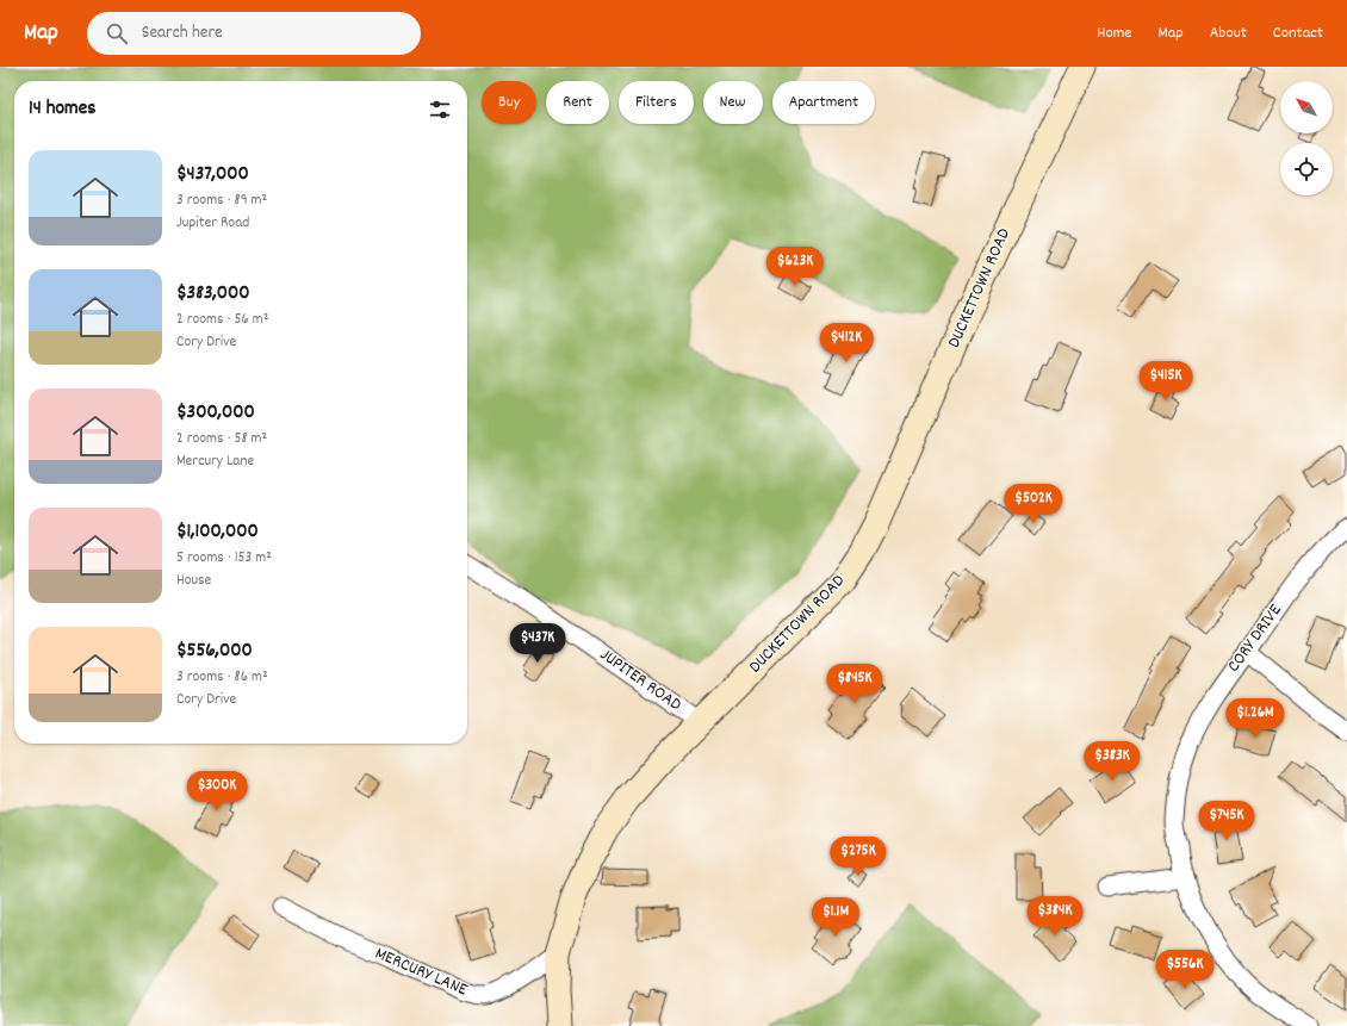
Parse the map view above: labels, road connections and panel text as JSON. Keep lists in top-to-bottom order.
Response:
{
  "streets": {
    "street": [
      "DUCKETTOWN ROAD",
      "CORY DRIVE",
      "JUPITER ROAD",
      "MERCURY LANE"
    ]
  },
  "crossings": [
    ["DUCKETTOWN ROAD", "JUPITER ROAD"],
    ["DUCKETTOWN ROAD", "MERCURY LANE"]
  ],
  "north": "top left",
  "page": {
    "header": "Map",
    "search": "Search here",
    "nav": [
      "Home",
      "Map",
      "About",
      "Contact"
    ],
    "chip": [
      "Buy",
      "Rent",
      "Filters",
      "New",
      "Apartment"
    ],
    "heading": "14 homes",
    "list": [
      {
        "name": "$437,000",
        "note": "3 rooms · 89 m² · Jupiter Road"
      },
      {
        "name": "$383,000",
        "note": "2 rooms · 56 m² · Cory Drive"
      },
      {
        "name": "$300,000",
        "note": "2 rooms · 58 m² · Mercury Lane"
      },
      {
        "name": "$1,100,000",
        "note": "5 rooms · 153 m² · House"
      },
      {
        "name": "$556,000",
        "note": "3 rooms · 86 m² · Cory Drive"
      }
    ],
    "price": [
      "$623K",
      "$412K",
      "$415K",
      "$502K",
      "$437K",
      "$845K",
      "$1.26M",
      "$383K",
      "$300K",
      "$745K",
      "$275K",
      "$384K",
      "$1.1M",
      "$556K"
    ]
  }
}
